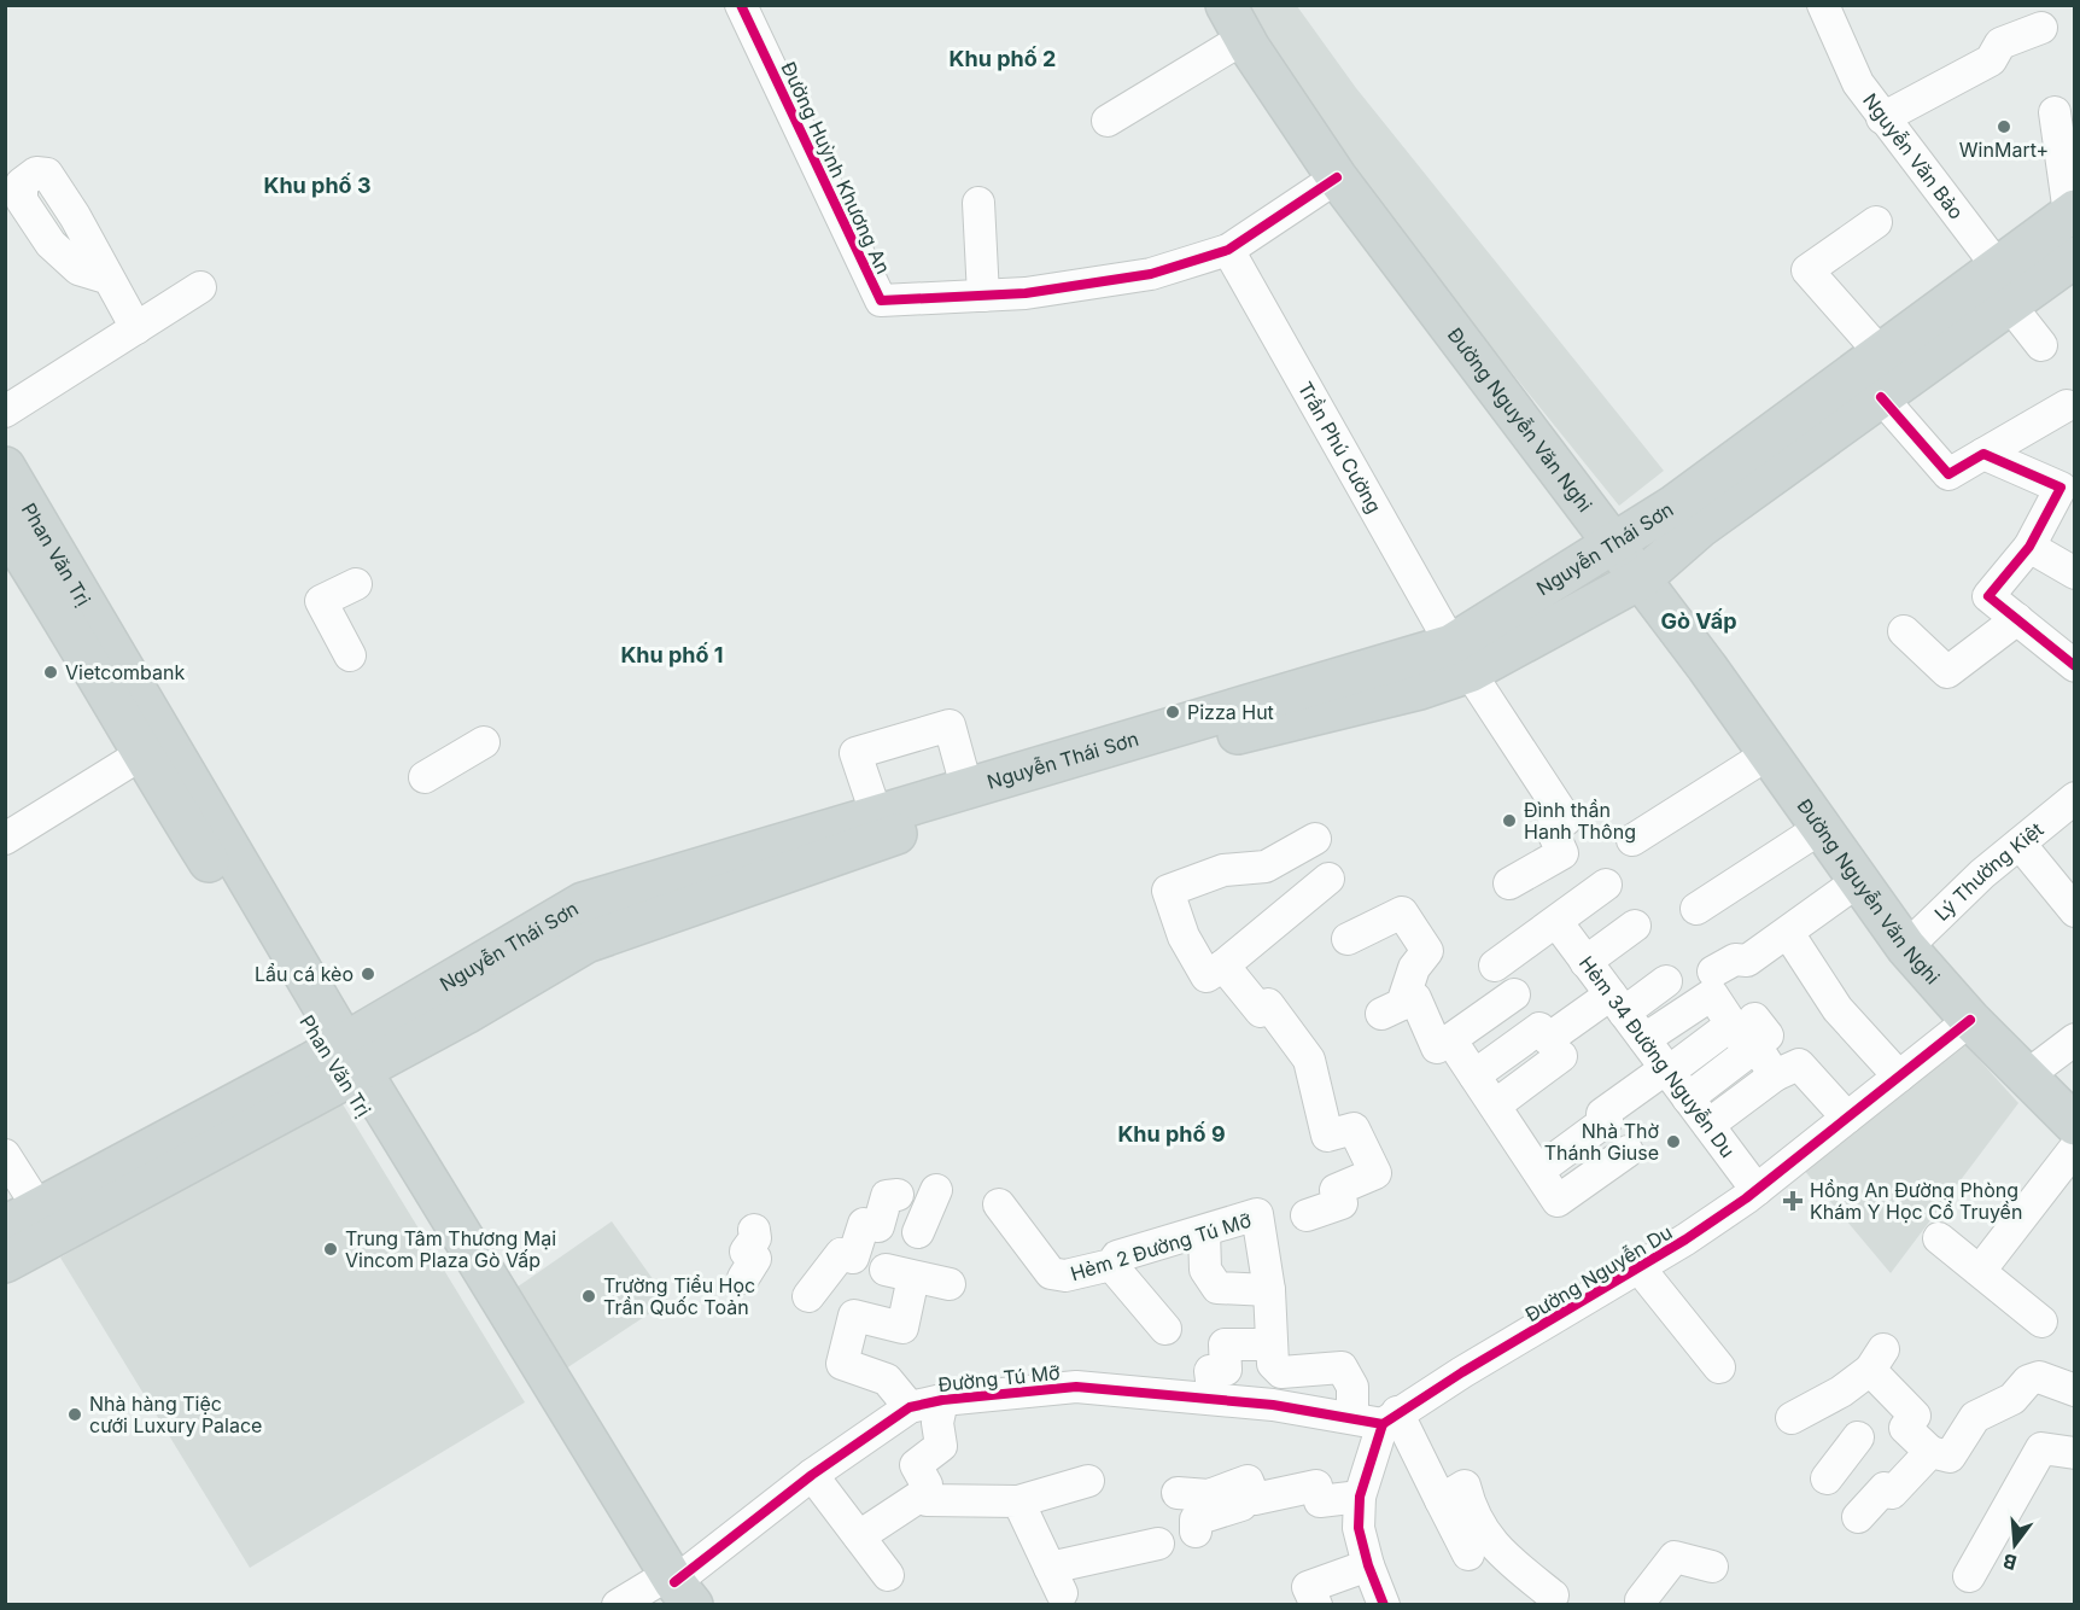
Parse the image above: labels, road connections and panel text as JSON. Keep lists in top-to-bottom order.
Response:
{
  "streets": {
    "main road": ["Đường Nguyễn Văn Nghi", "Nguyễn Thái Sơn", "Phan Văn Trị"],
    "street": [
      "Nguyễn Văn Bảo",
      "Đường Huỳnh Khương An",
      "Trần Phú Cường",
      "Lý Thường Kiệt",
      "Hẻm 34 Đường Nguyễn Du",
      "Hẻm 2 Đường Tú Mỡ",
      "Đường Nguyễn Du",
      "Đường Tú Mỡ"
    ]
  },
  "crossings": [
    ["Nguyễn Văn Bảo", "Nguyễn Thái Sơn"],
    ["Đường Huỳnh Khương An", "Đường Nguyễn Văn Nghi"],
    ["Đường Huỳnh Khương An", "Trần Phú Cường"],
    ["Đường Nguyễn Văn Nghi", "Nguyễn Thái Sơn"],
    ["Đường Nguyễn Văn Nghi", "Lý Thường Kiệt"],
    ["Đường Nguyễn Văn Nghi", "Đường Nguyễn Du"],
    ["Trần Phú Cường", "Nguyễn Thái Sơn"],
    ["Nguyễn Thái Sơn", "Phan Văn Trị"],
    ["Phan Văn Trị", "Đường Tú Mỡ"],
    ["Hẻm 34 Đường Nguyễn Du", "Đường Nguyễn Du"],
    ["Hẻm 2 Đường Tú Mỡ", "Đường Tú Mỡ"],
    ["Đường Nguyễn Du", "Đường Tú Mỡ"]
  ],
  "districts": [
    "Khu phố 2",
    "Khu phố 3",
    "Gò Vấp",
    "Khu phố 1",
    "Khu phố 9"
  ],
  "places": {
    "other": [
      "WinMart+",
      "Vietcombank",
      "Pizza Hut",
      "Đình thần Hanh Thông",
      "Lẩu cá kèo",
      "Nhà Thờ Thánh Giuse",
      "Trung Tâm Thương Mại Vincom Plaza Gò Vấp",
      "Trường Tiểu Học Trần Quốc Toản",
      "Nhà hàng Tiệc cưới Luxury Palace"
    ],
    "health": ["Hồng An Đường Phòng Khám Y Học Cổ Truyền"]
  },
  "north": "bottom"
}
